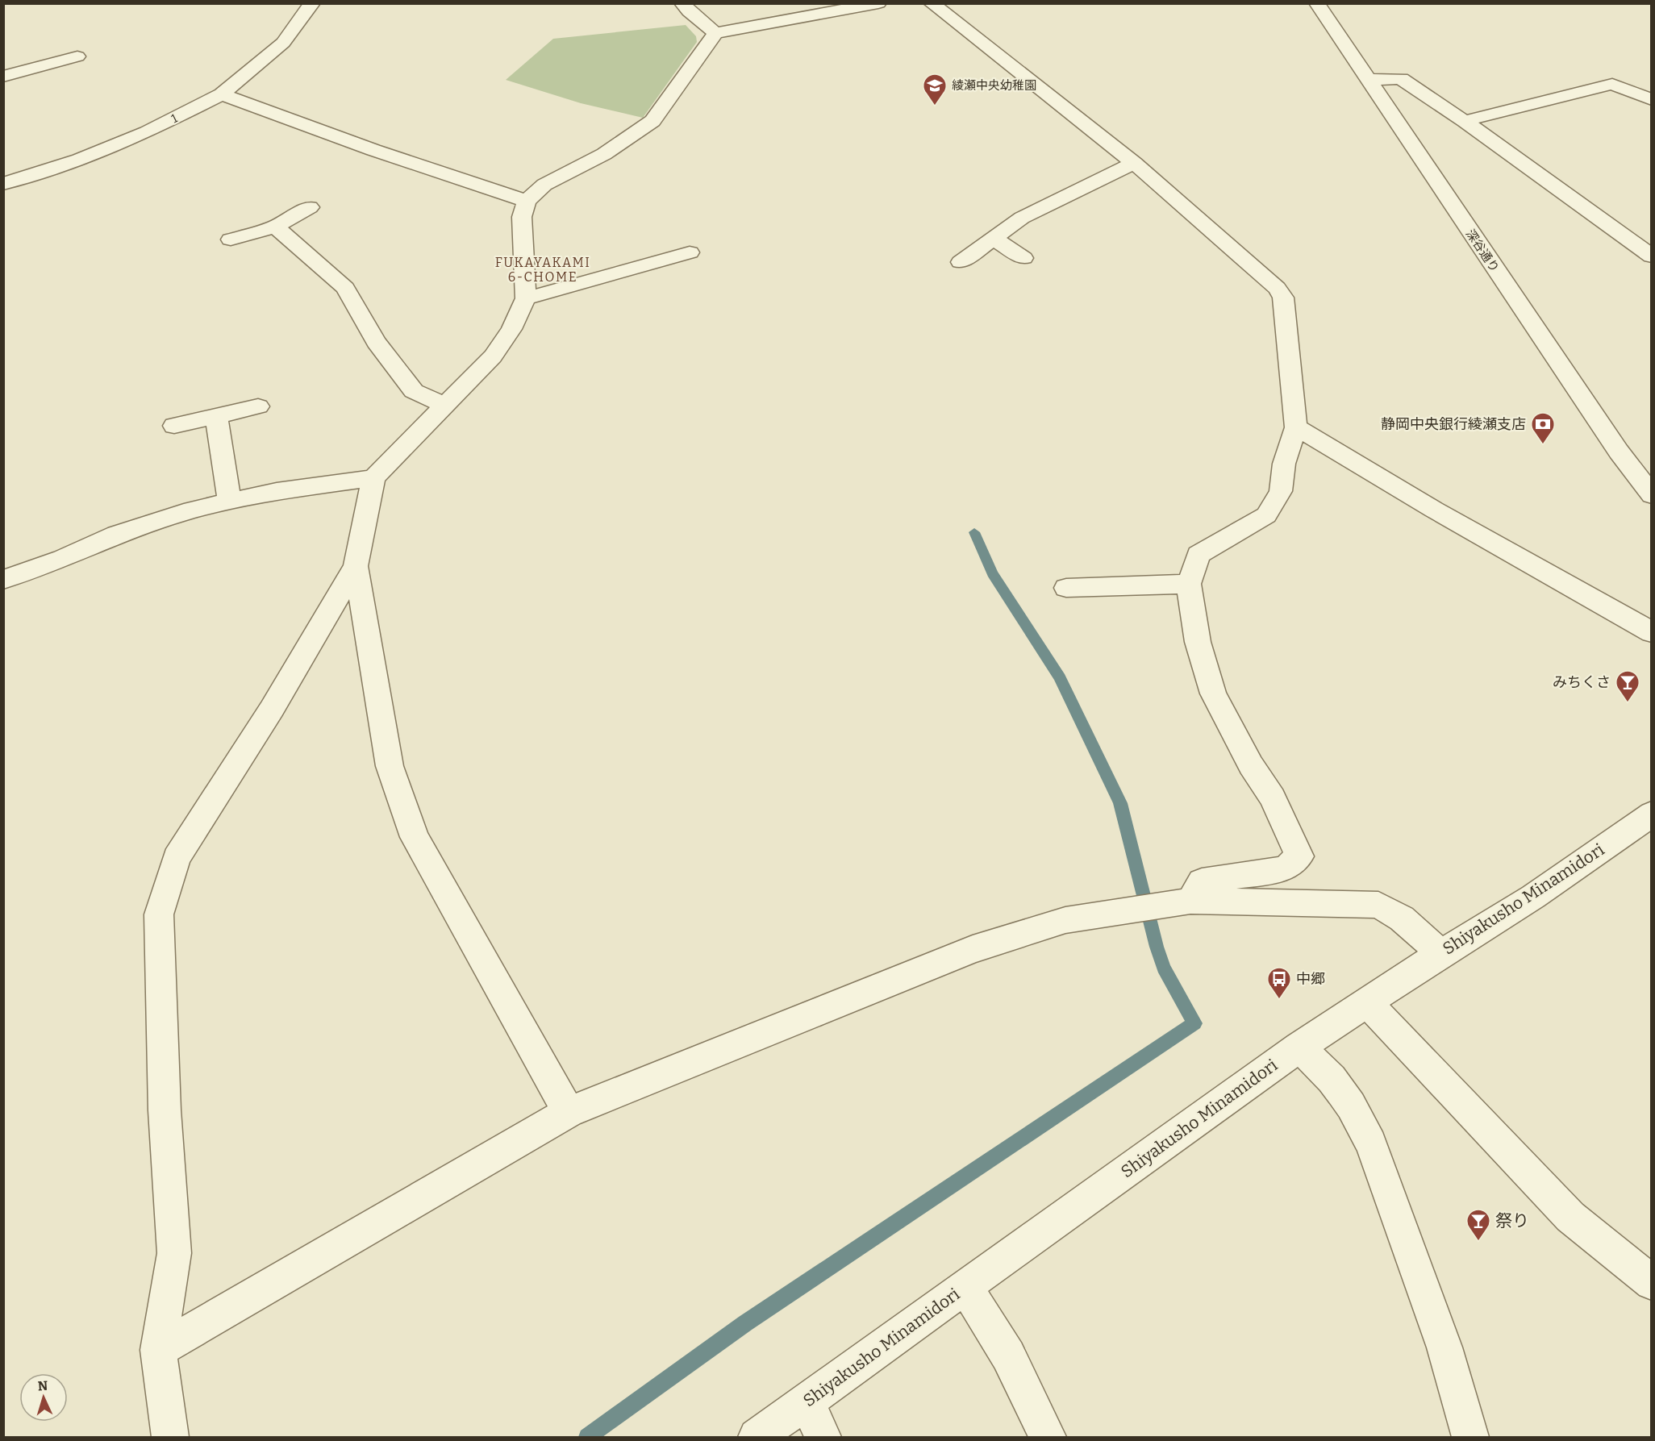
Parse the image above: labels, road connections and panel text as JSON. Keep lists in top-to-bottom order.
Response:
{
  "streets": {
    "street": ["1", "深谷通り", "Shiyakusho Minamidori"]
  },
  "districts": ["FUKAYAKAMI 6-CHOME"],
  "places": {
    "school or university": ["綾瀬中央幼稚園"],
    "bank": ["静岡中央銀行綾瀬支店"],
    "bar": ["みちくさ", "祭り"],
    "bus stop": ["中郷"]
  },
  "north": "top"
}
